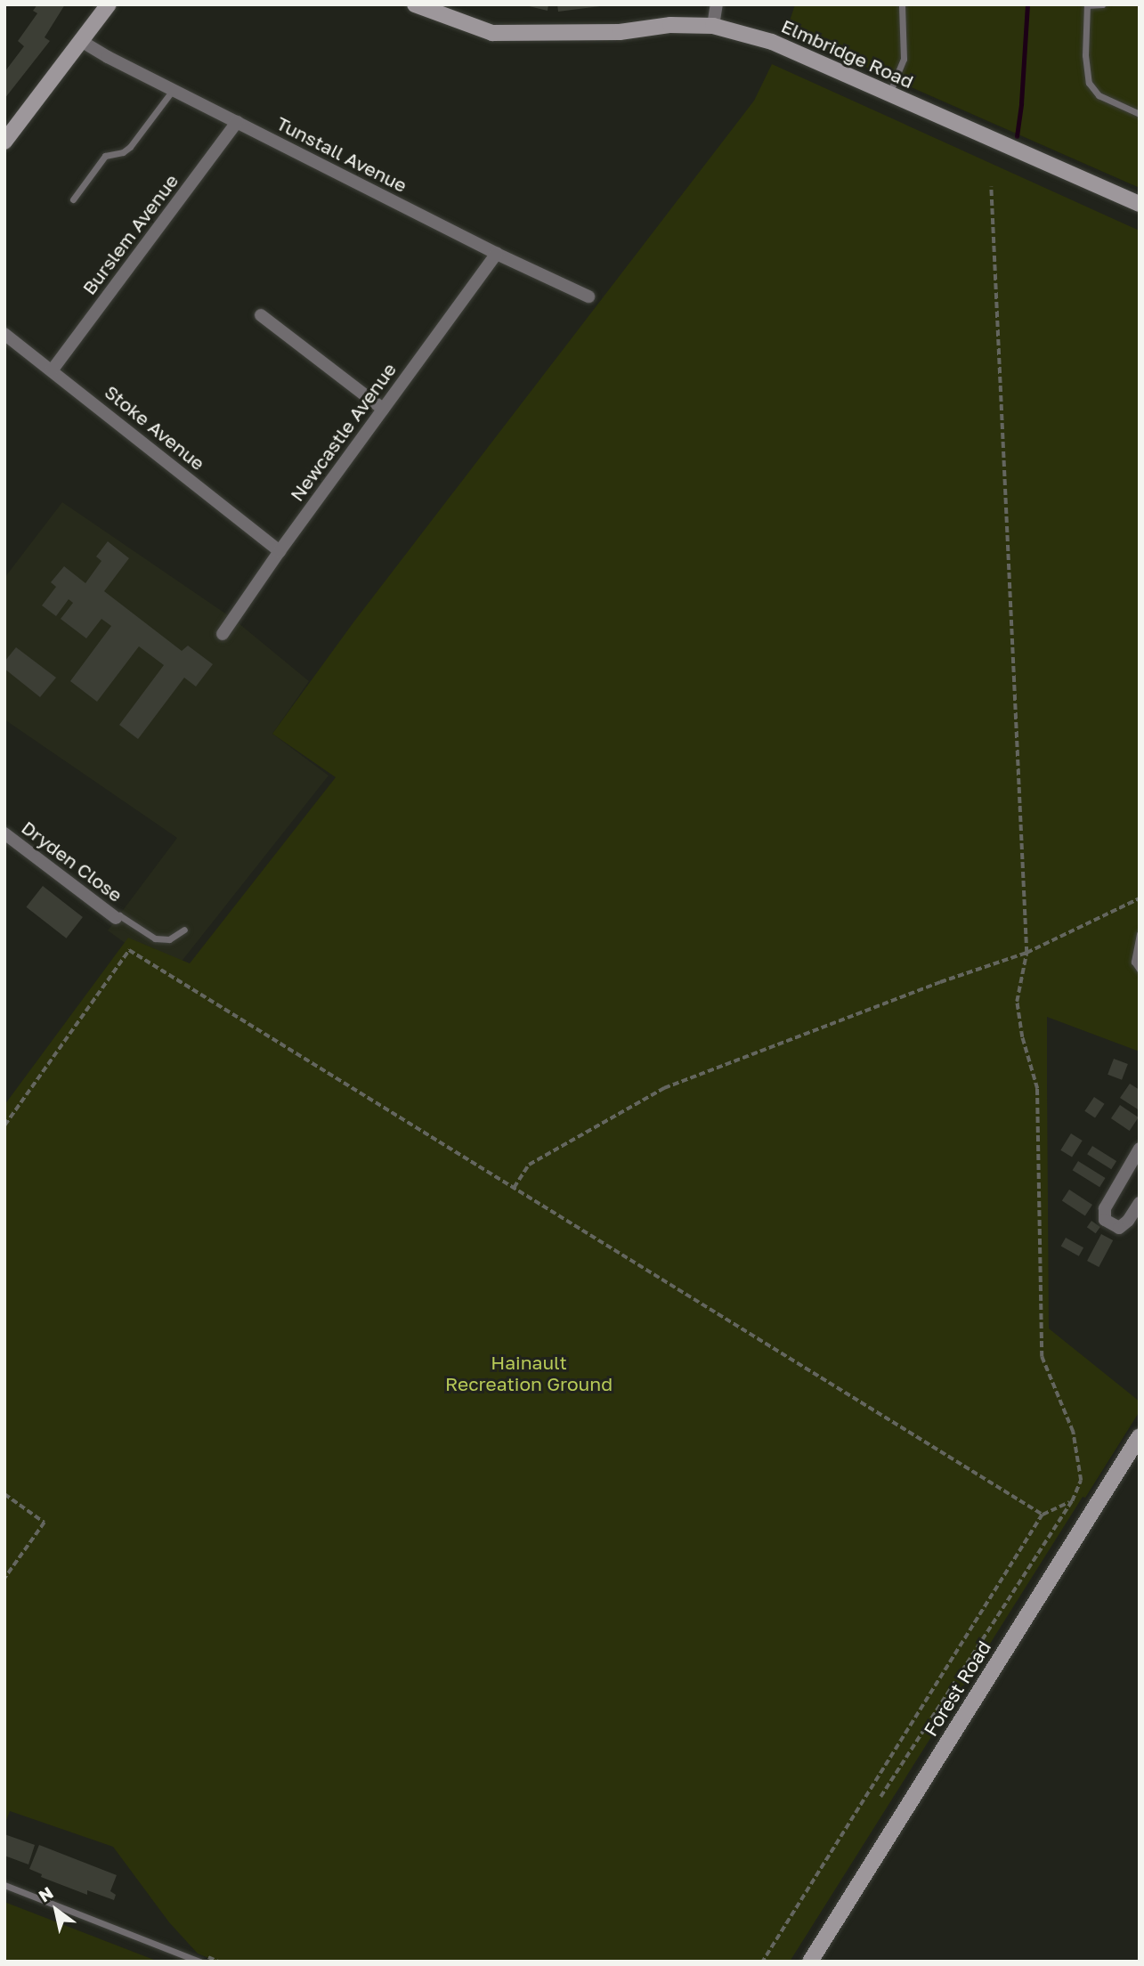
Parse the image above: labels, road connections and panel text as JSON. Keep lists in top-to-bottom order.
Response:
{
  "streets": {
    "street": [
      "Elmbridge Road",
      "Tunstall Avenue",
      "Burslem Avenue",
      "Stoke Avenue",
      "Newcastle Avenue",
      "Dryden Close",
      "Forest Road"
    ]
  },
  "crossings": [
    ["Tunstall Avenue", "Burslem Avenue"],
    ["Tunstall Avenue", "Newcastle Avenue"],
    ["Burslem Avenue", "Stoke Avenue"],
    ["Stoke Avenue", "Newcastle Avenue"]
  ],
  "parks": ["Hainault Recreation Ground"],
  "north": "top left"
}
